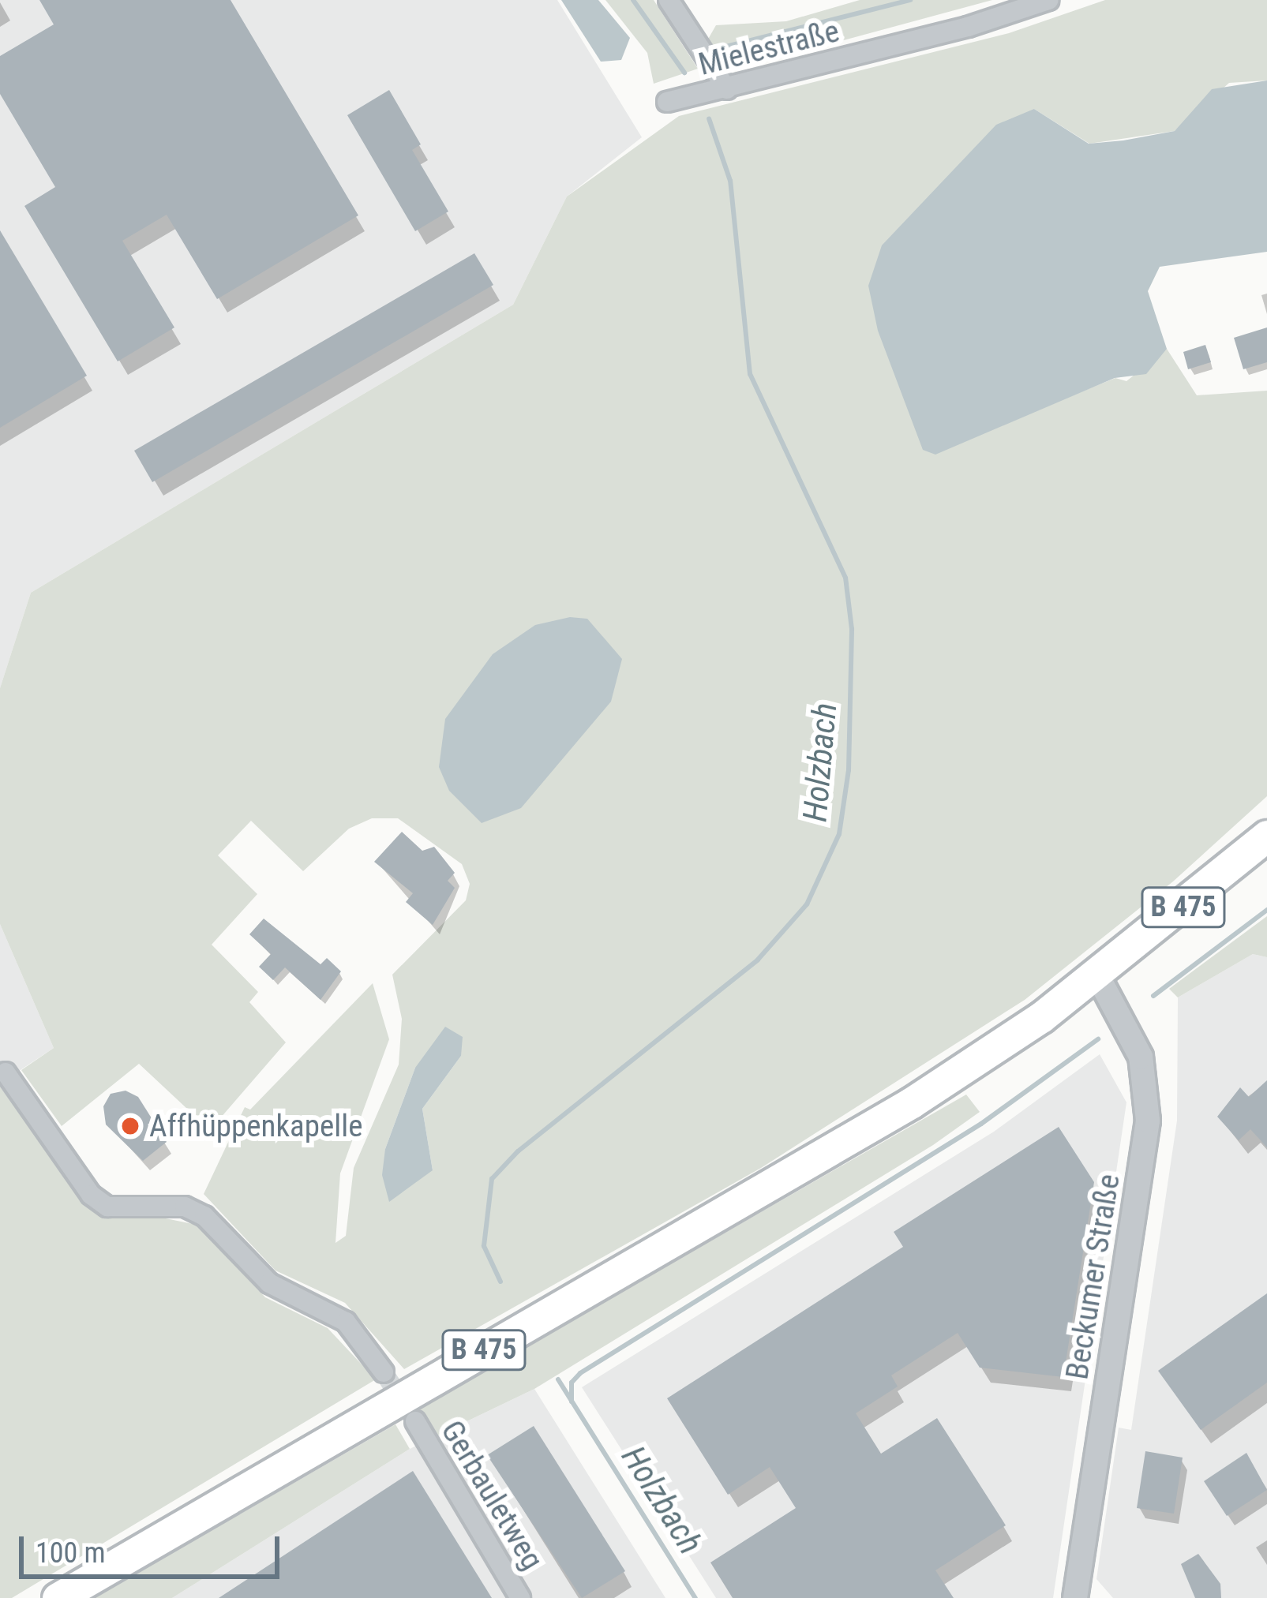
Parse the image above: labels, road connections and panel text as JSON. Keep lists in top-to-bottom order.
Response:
{
  "streets": {
    "main road": ["B 475"],
    "street": ["Mielestraße", "Beckumer Straße", "Gerbauletweg"]
  },
  "crossings": [
    ["B 475", "Beckumer Straße"]
  ],
  "water": ["Holzbach"],
  "places": ["Affhüppenkapelle"],
  "scale_bar": "100 m"
}
